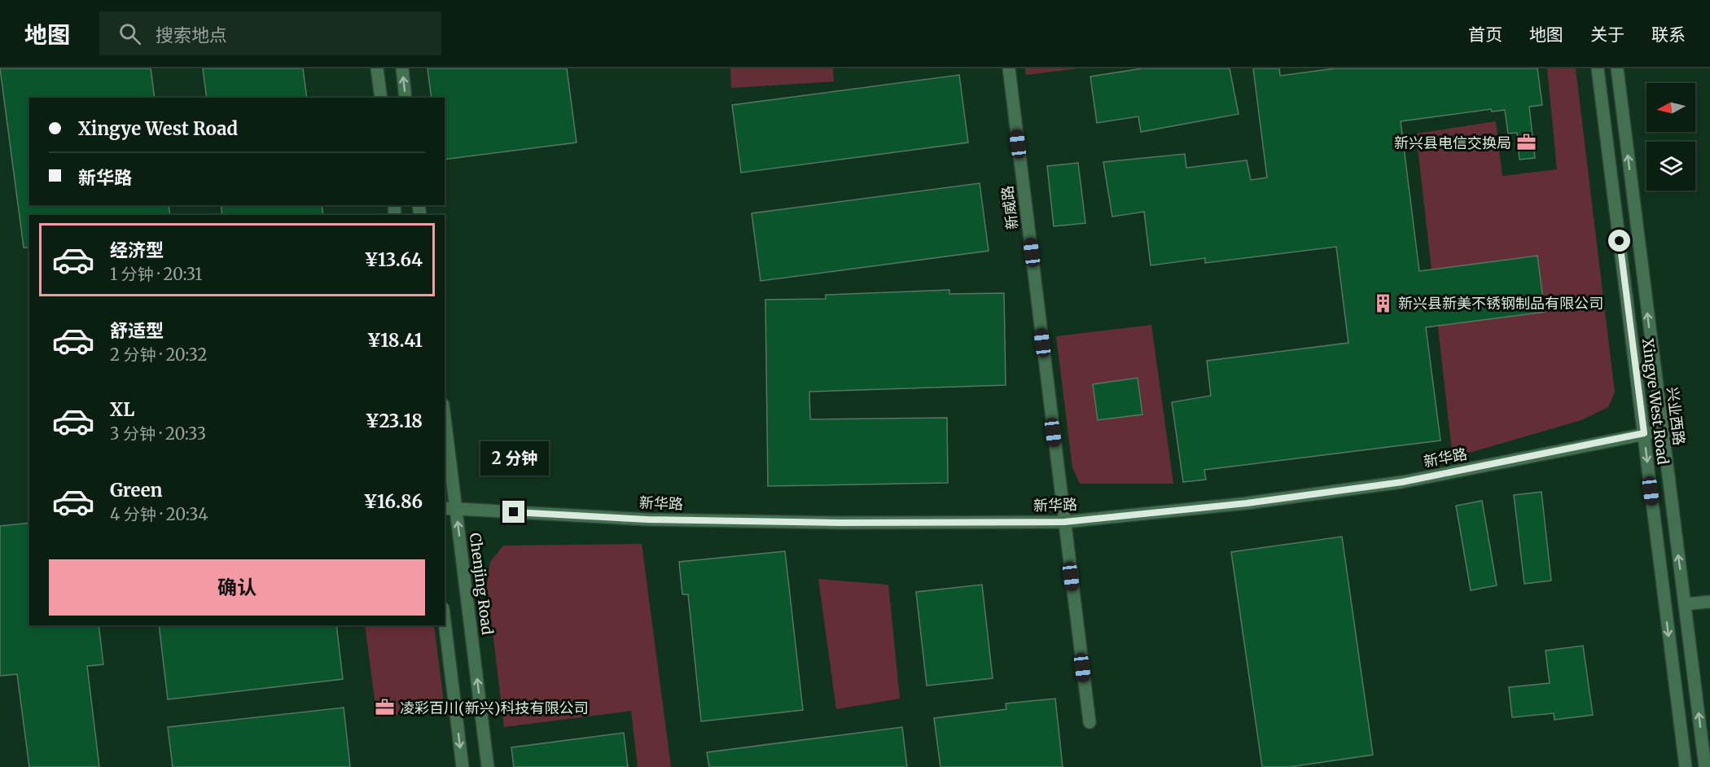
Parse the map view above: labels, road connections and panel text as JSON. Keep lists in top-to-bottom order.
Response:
{
  "streets": {
    "street": [
      "新威路",
      "Xingye West Road",
      "兴业西路",
      "新华路",
      "Chenjing Road"
    ]
  },
  "crossings": [
    ["新威路", "新华路"],
    ["Xingye West Road", "新华路"],
    ["兴业西路", "新华路"],
    ["新华路", "Chenjing Road"]
  ],
  "one_way": ["Xingye West Road", "兴业西路"],
  "places": {
    "office": ["新兴县电信交换局", "凌彩百川(新兴)科技有限公司"],
    "building": ["新兴县新美不锈钢制品有限公司"]
  },
  "north": "left",
  "page": {
    "header": "地图",
    "search": "搜索地点",
    "nav": [
      "首页",
      "地图",
      "关于",
      "联系"
    ],
    "banner": ["Xingye West Road", "新华路"],
    "list": [
      {
        "name": "经济型",
        "note": "1 分钟 · 20:31",
        "value": "¥13.64"
      },
      {
        "name": "舒适型",
        "note": "2 分钟 · 20:32",
        "value": "¥18.41"
      },
      {
        "name": "XL",
        "note": "3 分钟 · 20:33",
        "value": "¥23.18"
      },
      {
        "name": "Green",
        "note": "4 分钟 · 20:34",
        "value": "¥16.86"
      }
    ],
    "bubble": "2 分钟",
    "buttons": "确认"
  }
}
